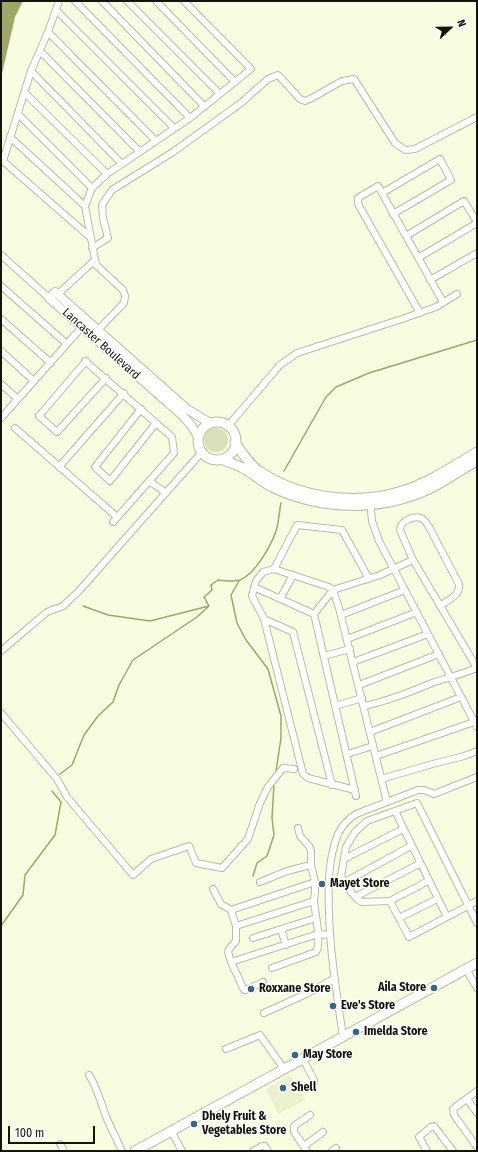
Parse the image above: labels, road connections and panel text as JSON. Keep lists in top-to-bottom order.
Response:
{
  "streets": {
    "street": ["Lancaster Boulevard"]
  },
  "places": [
    "Mayet Store",
    "Aila Store",
    "Roxxane Store",
    "Eve's Store",
    "Imelda Store",
    "May Store",
    "Shell",
    "Dhely Fruit & Vegetables Store"
  ],
  "scale_bar": "100 m",
  "north": "right"
}
